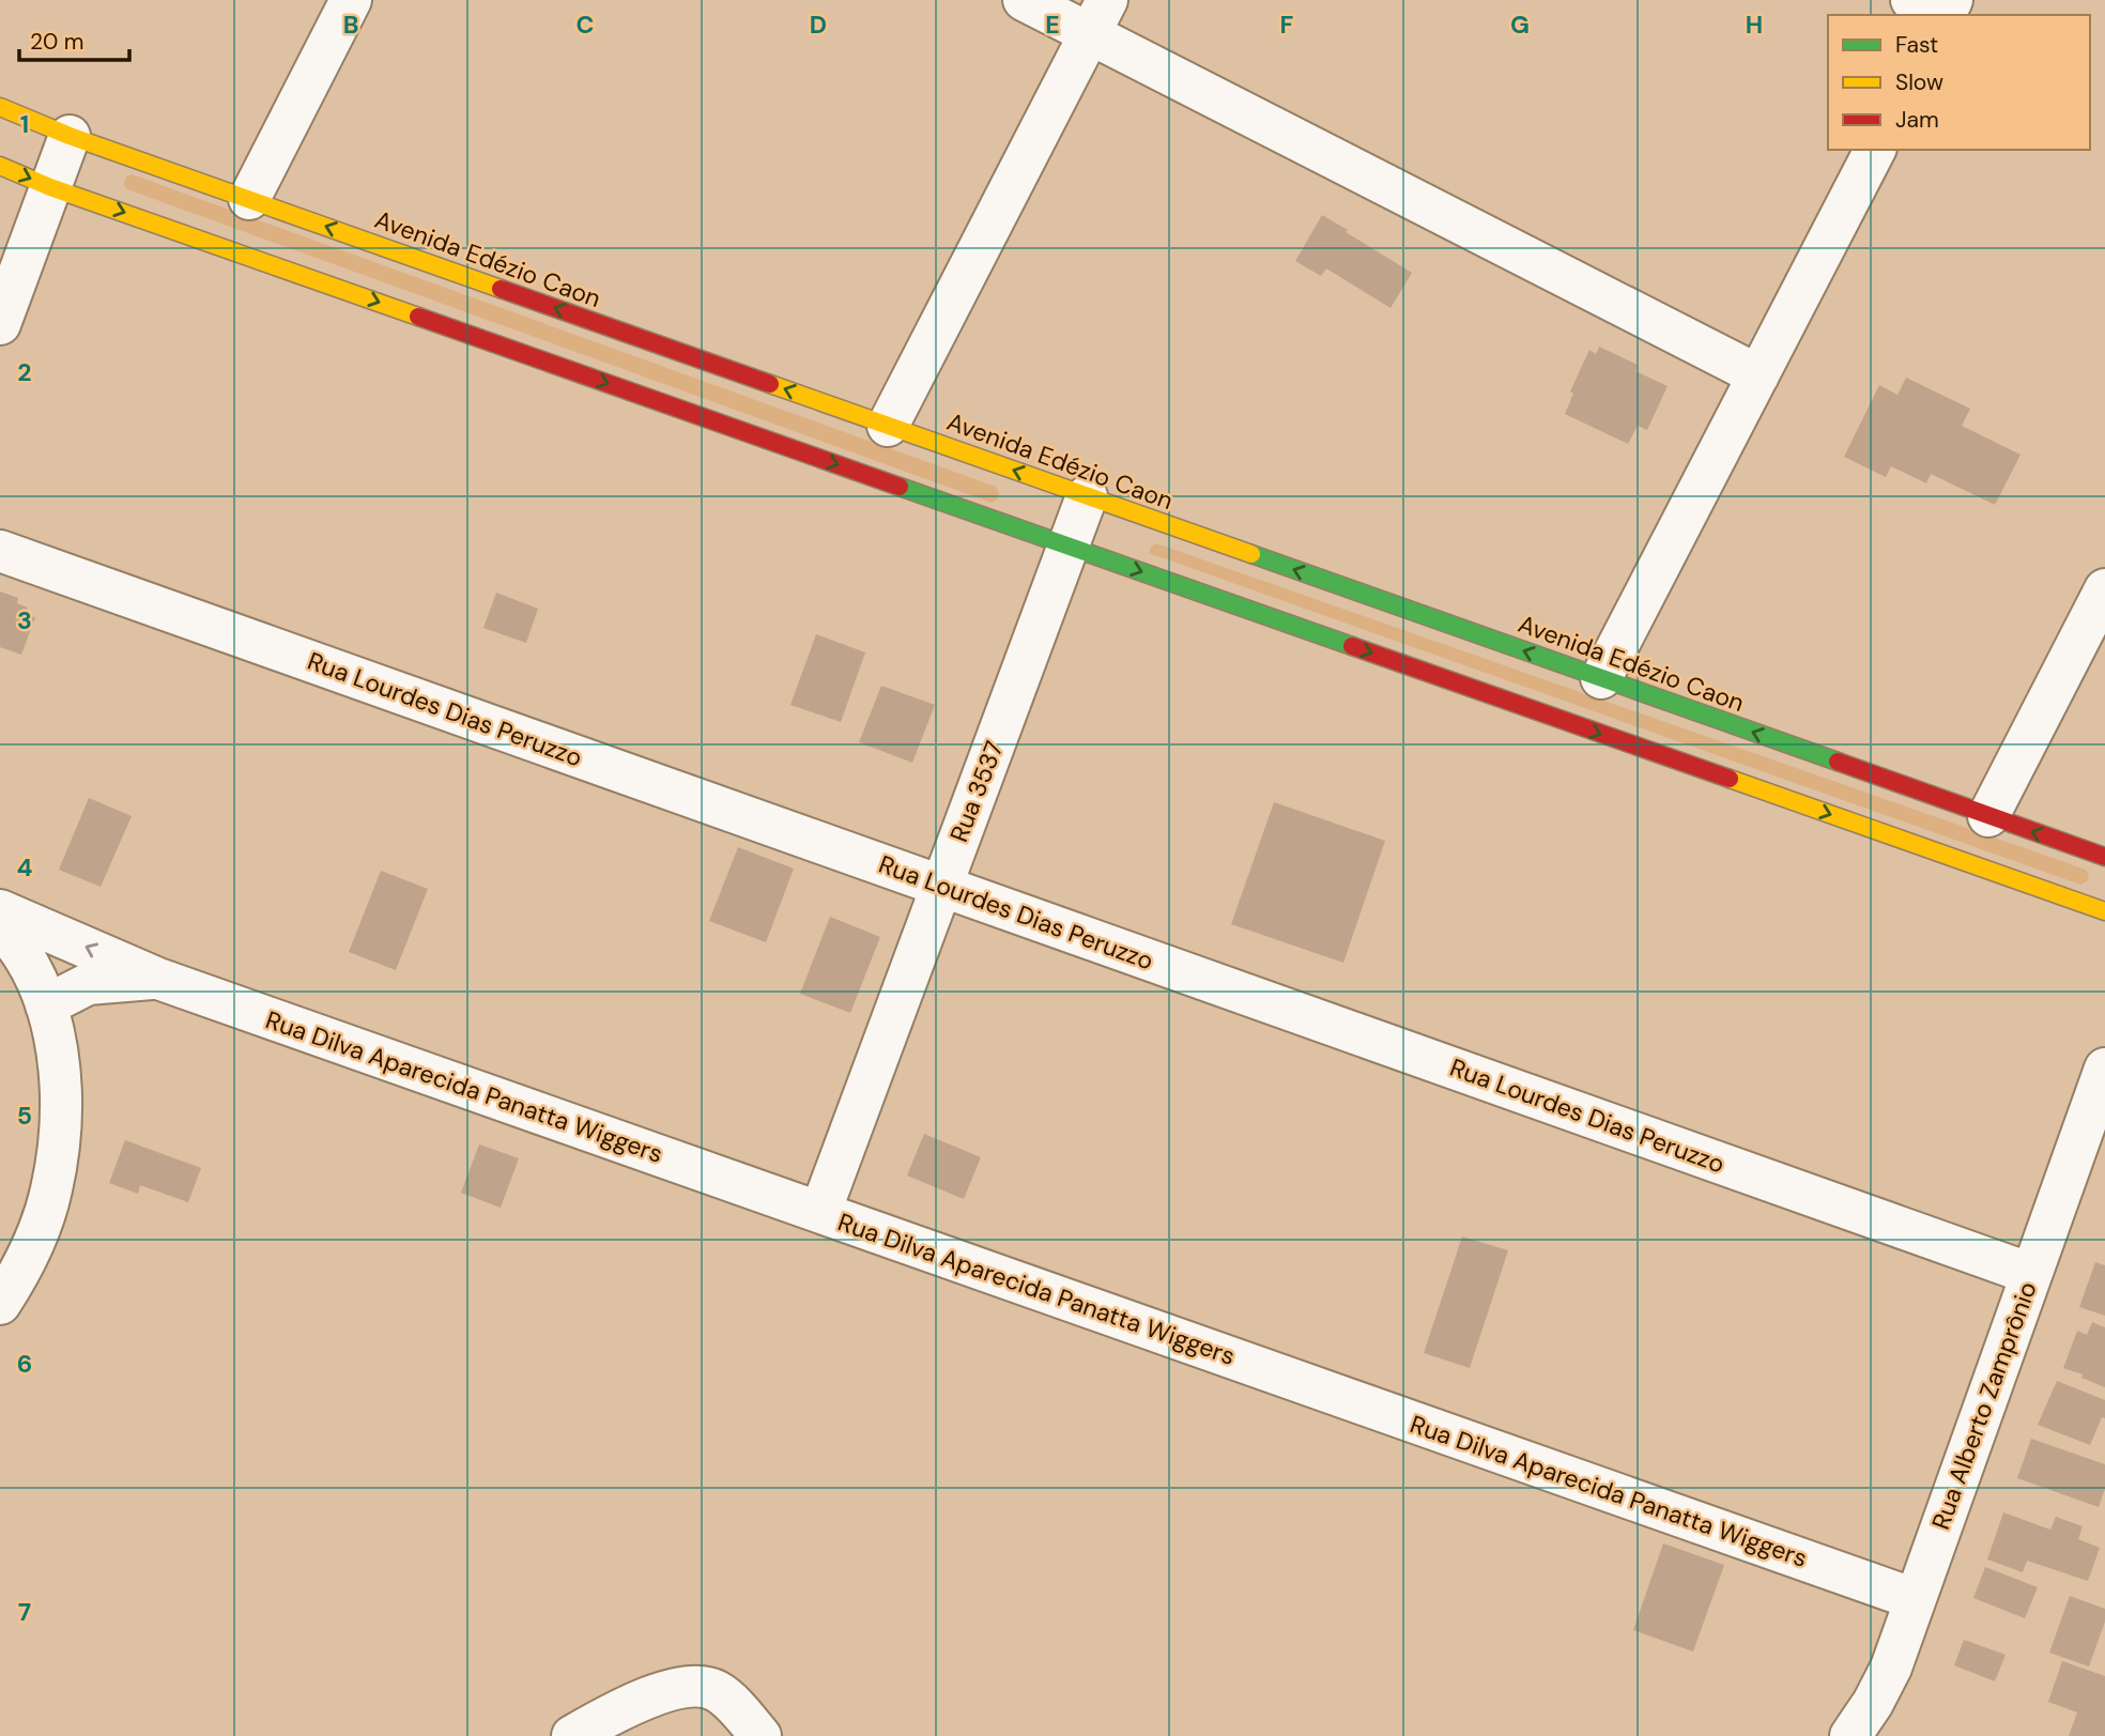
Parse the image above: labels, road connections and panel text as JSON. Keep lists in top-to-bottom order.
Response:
{
  "streets": {
    "main road": ["Avenida Edézio Caon"],
    "street": [
      "Rua Lourdes Dias Peruzzo",
      "Rua 3537",
      "Rua Dilva Aparecida Panatta Wiggers",
      "Rua Alberto Zamprônio"
    ]
  },
  "crossings": [
    ["Avenida Edézio Caon", "Rua 3537"],
    ["Rua Lourdes Dias Peruzzo", "Rua 3537"],
    ["Rua Lourdes Dias Peruzzo", "Rua Alberto Zamprônio"],
    ["Rua 3537", "Rua Dilva Aparecida Panatta Wiggers"],
    ["Rua Dilva Aparecida Panatta Wiggers", "Rua Alberto Zamprônio"]
  ],
  "legend": ["Fast", "Slow", "Jam"],
  "scale_bar": "20 m",
  "grid": {
    "columns": [
      "B",
      "C",
      "D",
      "E",
      "F",
      "G",
      "H"
    ],
    "rows": [
      "1",
      "2",
      "3",
      "4",
      "5",
      "6",
      "7"
    ]
  }
}
